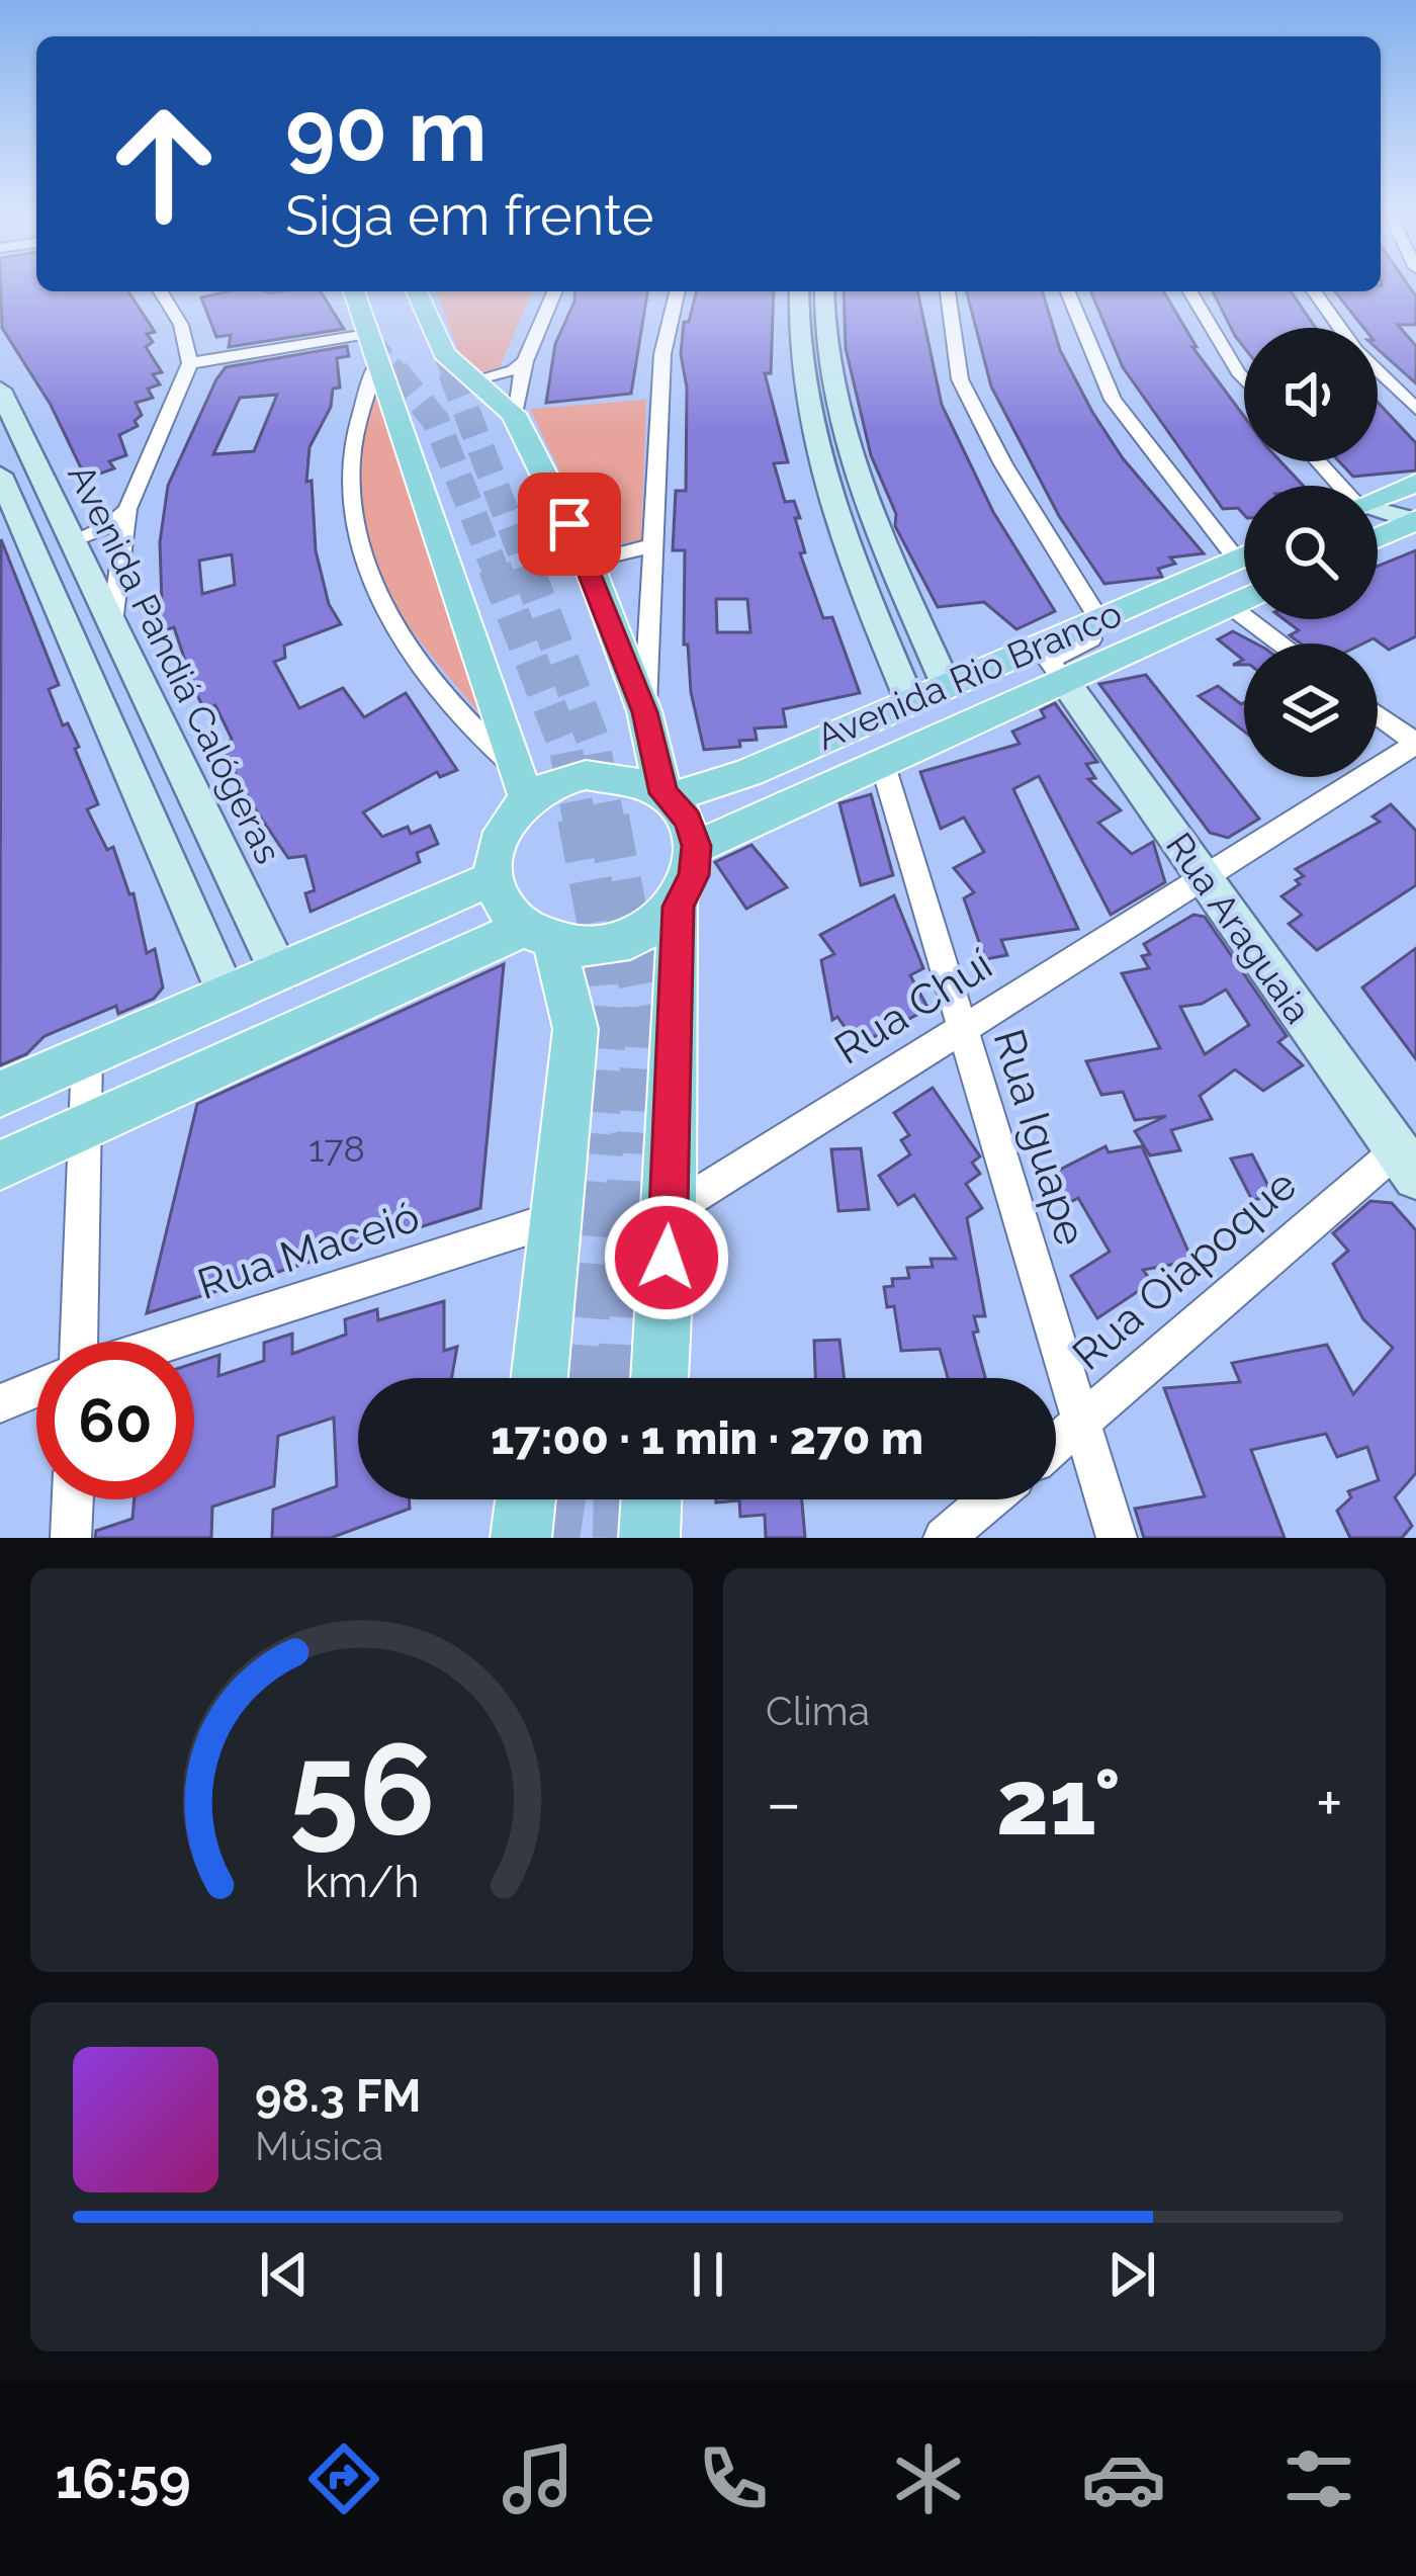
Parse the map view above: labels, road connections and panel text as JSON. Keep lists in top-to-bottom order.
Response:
{
  "streets": {
    "main road": ["Avenida Rio Branco"],
    "street": [
      "Avenida Pandiá Calógeras",
      "Rua Araguaia",
      "Rua Chuí",
      "Rua Iguape",
      "Rua Maceió",
      "Rua Oiapoque"
    ]
  },
  "crossings": [
    ["Avenida Rio Branco", "Rua Araguaia"],
    ["Avenida Rio Branco", "Rua Iguape"],
    ["Rua Araguaia", "Rua Chuí"],
    ["Rua Araguaia", "Rua Oiapoque"],
    ["Rua Chuí", "Rua Iguape"],
    ["Rua Iguape", "Rua Oiapoque"]
  ],
  "house_numbers": ["178"],
  "page": {
    "turn": ["90 m", "Siga em frente"],
    "limit": "60",
    "trip": "17:00 · 1 min · 270 m",
    "tile": "Clima",
    "heat": ["−", "21°", "+"],
    "song": ["98.3 FM", "Música"],
    "tabs": "16:59",
    "gauge": ["56", "km/h"]
  }
}
